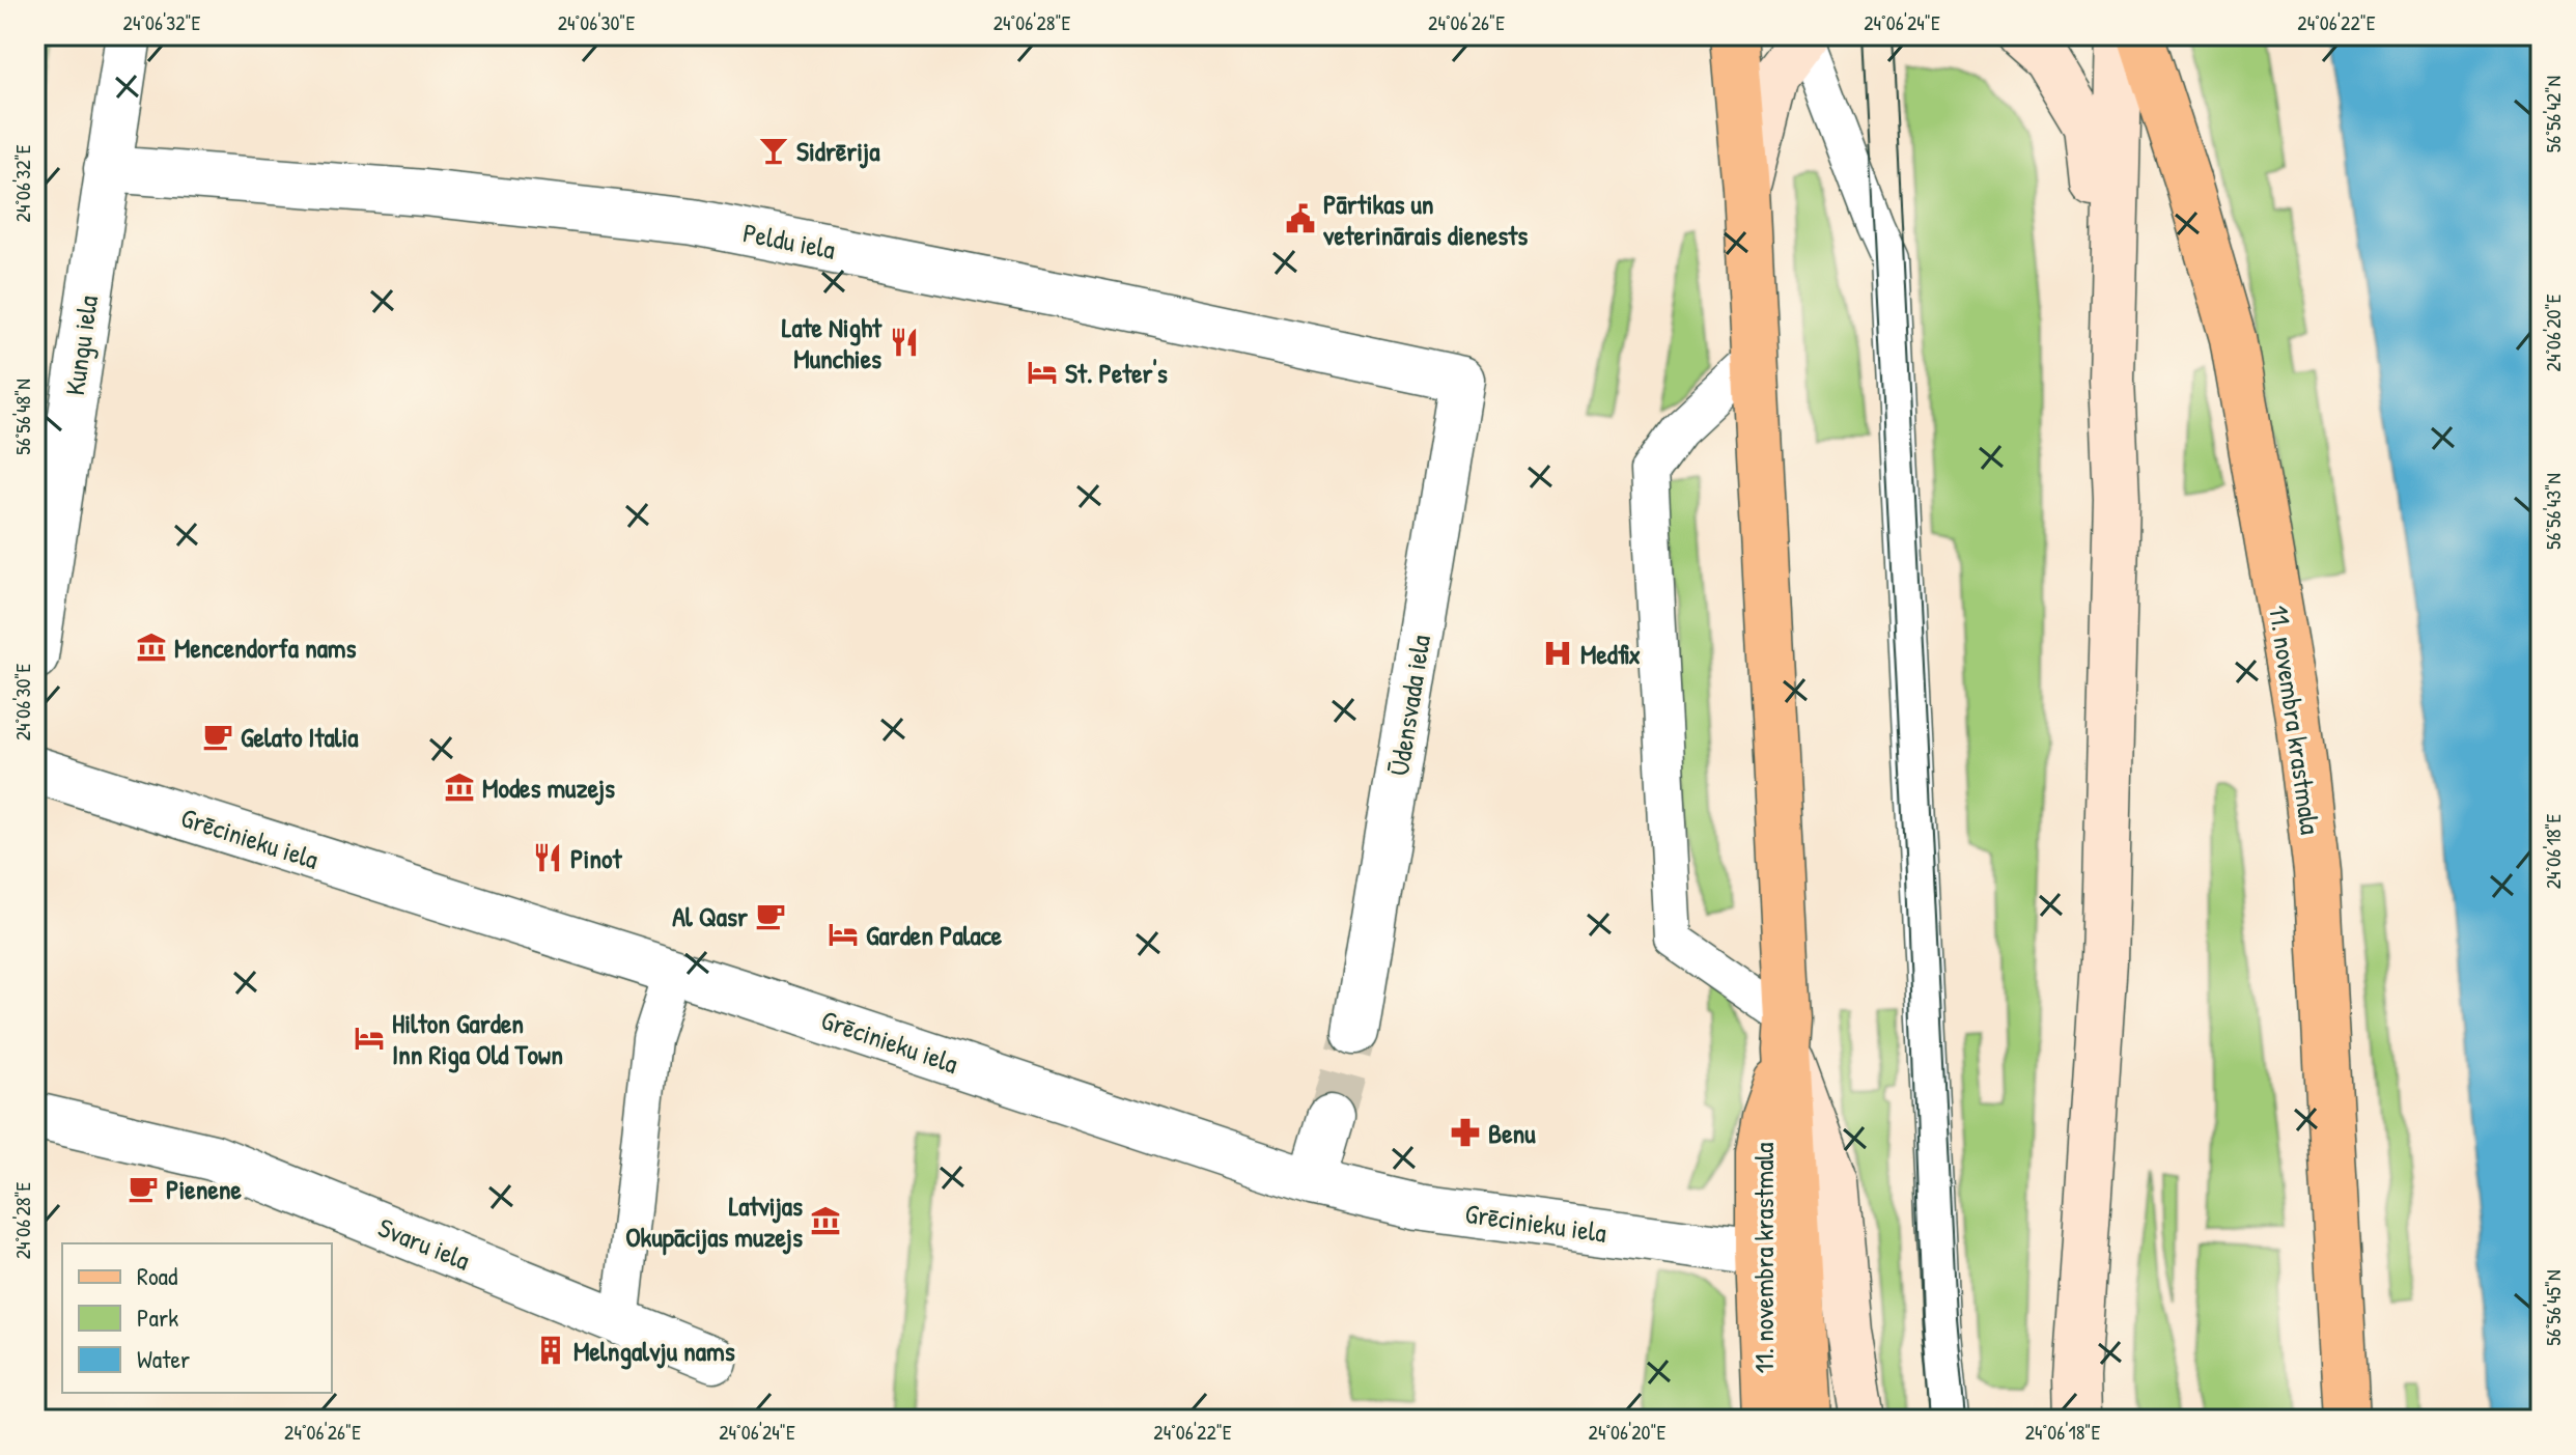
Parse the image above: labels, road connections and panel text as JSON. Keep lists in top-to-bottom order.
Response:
{
  "streets": {
    "main road": ["11. novembra krastmala"],
    "street": [
      "Peldu iela",
      "Kungu iela",
      "Ūdensvada iela",
      "Grēcinieku iela",
      "Svaru iela"
    ]
  },
  "crossings": [
    ["Peldu iela", "Kungu iela"],
    ["Peldu iela", "Ūdensvada iela"],
    ["11. novembra krastmala", "Grēcinieku iela"]
  ],
  "places": {
    "bar": ["Sidrērija"],
    "public building": ["Pārtikas un veterinārais dienests"],
    "restaurant": ["Late Night Munchies", "Pinot"],
    "hotel": ["St. Peter's", "Garden Palace", "Hilton Garden Inn Riga Old Town"],
    "museum": ["Mencendorfa nams", "Modes muzejs", "Latvijas Okupācijas muzejs"],
    "hospital": ["Medfix"],
    "cafe": ["Gelato Italia", "Al Qasr", "Pienene"],
    "pharmacy": ["Benu"],
    "building": ["Melngalvju nams"]
  },
  "legend": ["Road", "Park", "Water"],
  "coordinates": [
    "24°06'32\"E",
    "24°06'30\"E",
    "24°06'28\"E",
    "24°06'26\"E",
    "24°06'24\"E",
    "24°06'22\"E",
    "56°56'42\"N",
    "24°06'20\"E",
    "56°56'48\"N",
    "56°56'43\"N",
    "24°06'18\"E",
    "56°56'45\"N"
  ]
}
